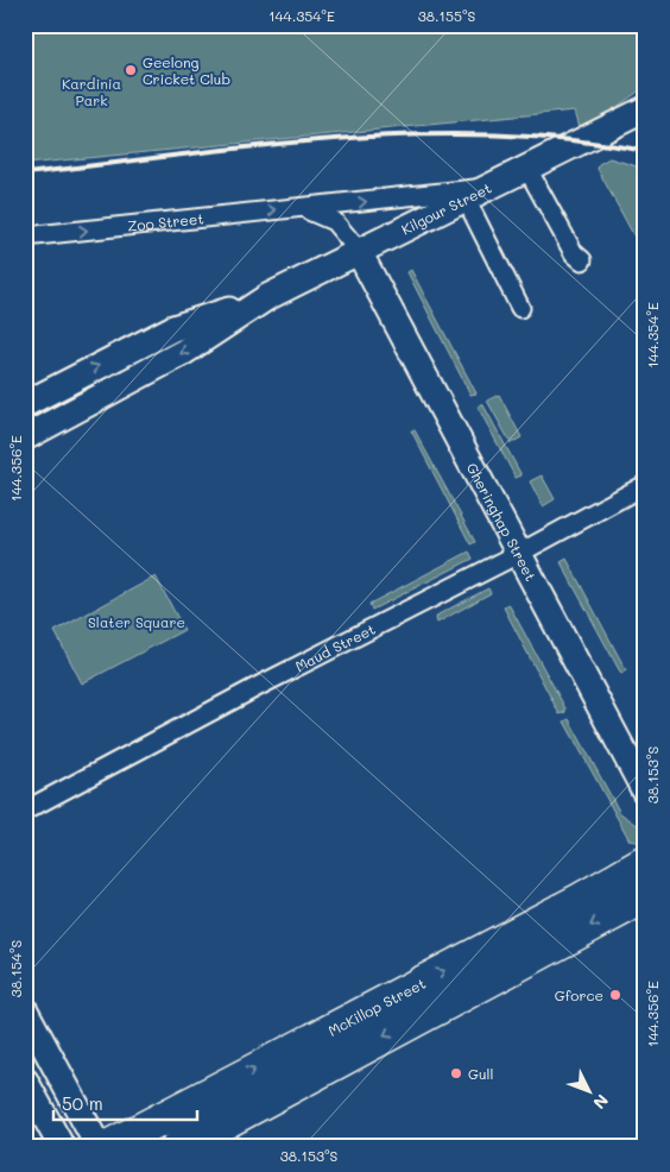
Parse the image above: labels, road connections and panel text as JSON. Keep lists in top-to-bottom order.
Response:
{
  "streets": {
    "highway": ["McKillop Street"],
    "street": [
      "Kilgour Street",
      "Zoo Street",
      "Gheringhap Street",
      "Maud Street"
    ]
  },
  "crossings": [
    ["Kilgour Street", "Zoo Street"],
    ["Kilgour Street", "Gheringhap Street"],
    ["Zoo Street", "Gheringhap Street"],
    ["Gheringhap Street", "Maud Street"]
  ],
  "one_way": ["Zoo Street"],
  "parks": ["Kardinia Park", "Slater Square"],
  "places": ["Geelong Cricket Club", "Gforce", "Gull"],
  "scale_bar": "50 m",
  "north": "bottom right",
  "coordinates": [
    "144.354°E",
    "38.155°S",
    "144.356°E",
    "38.153°S",
    "38.154°S"
  ]
}
